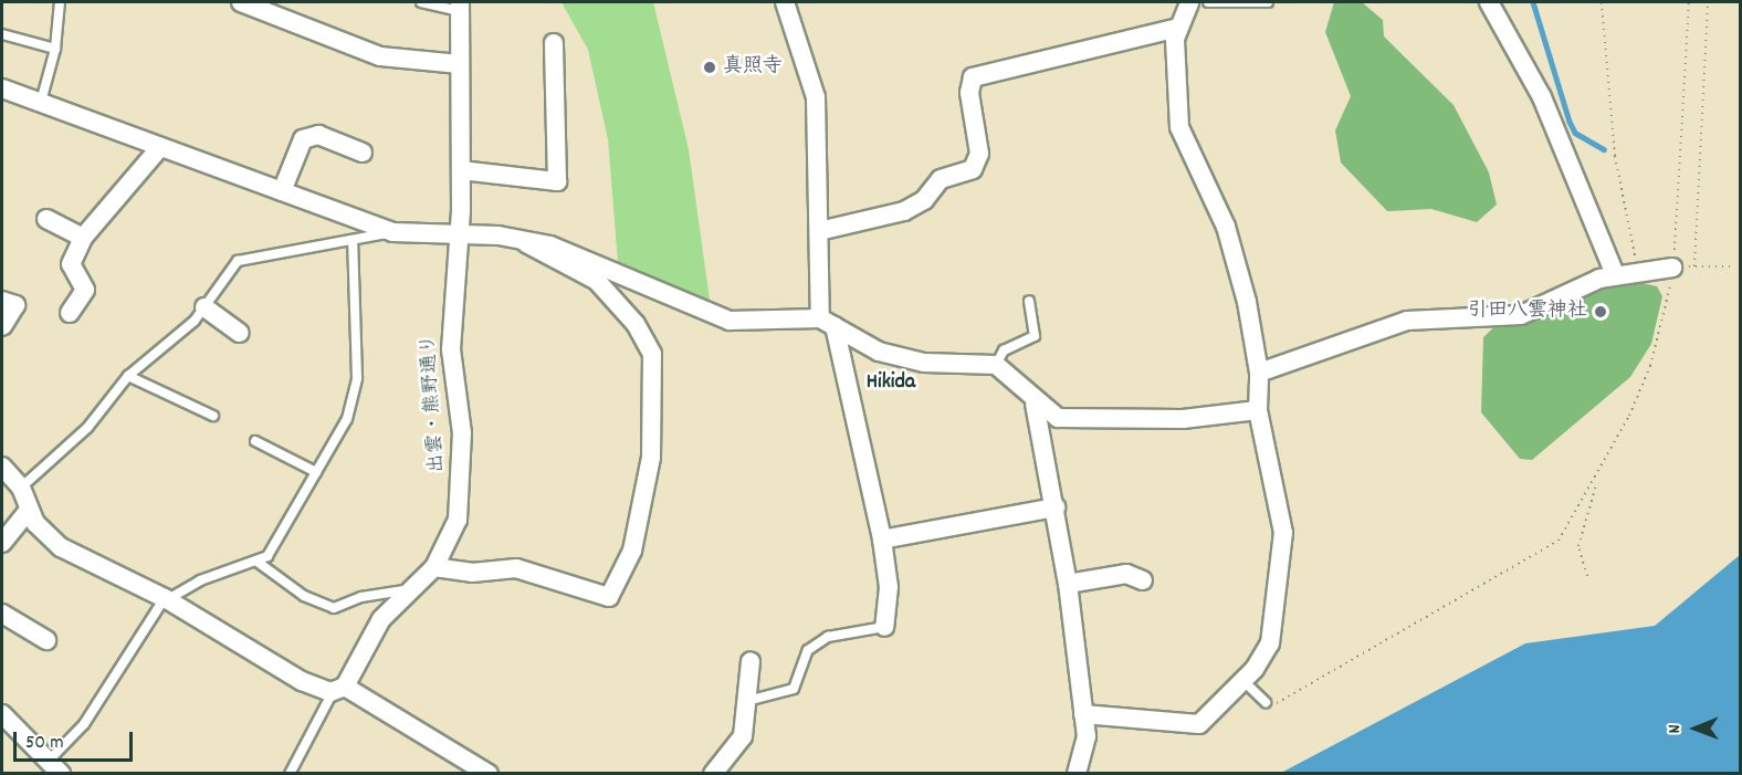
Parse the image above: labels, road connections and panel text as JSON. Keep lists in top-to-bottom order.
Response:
{
  "streets": {
    "street": ["出雲・熊野通り"]
  },
  "districts": ["Hikida"],
  "places": ["真照寺", "引田八雲神社"],
  "scale_bar": "50 m",
  "north": "left"
}
